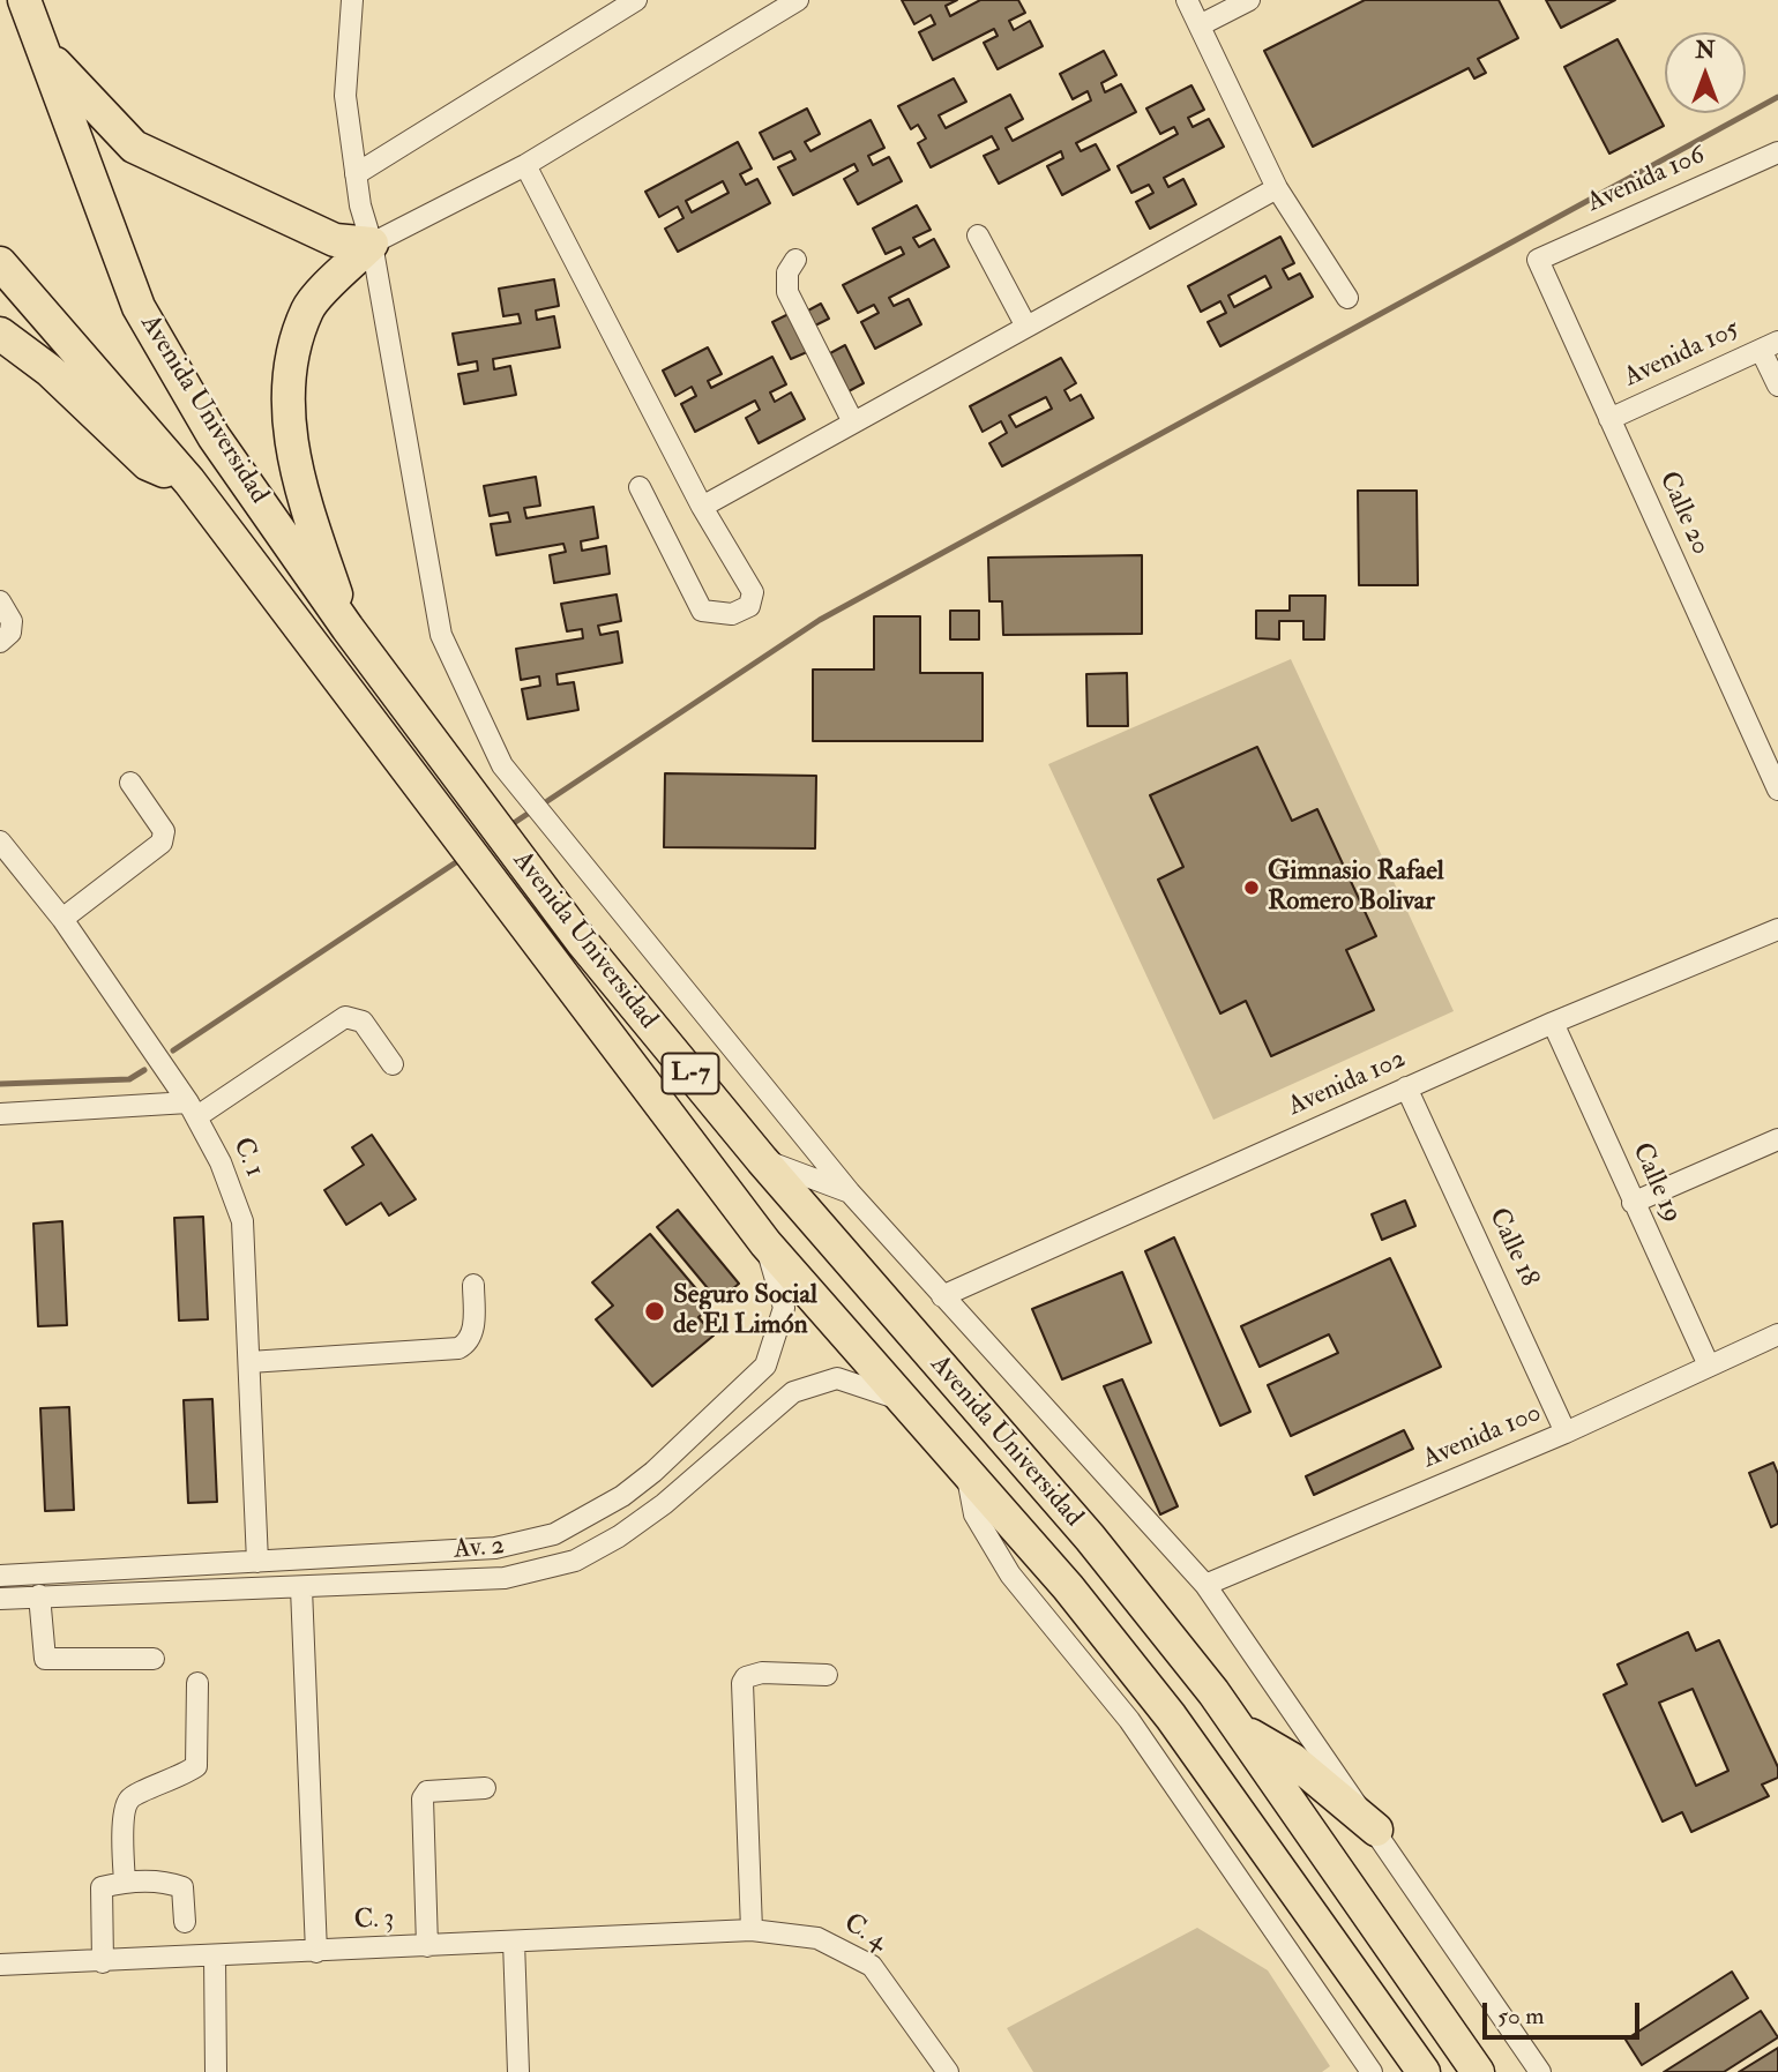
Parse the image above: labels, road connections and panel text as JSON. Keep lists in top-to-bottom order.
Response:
{
  "streets": {
    "main road": ["Avenida Universidad", "L-7"],
    "street": [
      "Avenida 106",
      "Avenida 105",
      "Calle 20",
      "Avenida 102",
      "C. 1",
      "Calle 19",
      "Calle 18",
      "Avenida 100",
      "Av. 2",
      "C. 3",
      "C. 4"
    ]
  },
  "crossings": [
    ["Avenida 106", "Calle 20"],
    ["Avenida 105", "Calle 20"],
    ["Avenida Universidad", "Avenida 102"],
    ["Avenida Universidad", "Avenida 100"],
    ["Avenida Universidad", "Av. 2"],
    ["Avenida 102", "Calle 19"],
    ["Avenida 102", "Calle 18"],
    ["C. 1", "Av. 2"],
    ["Calle 19", "Avenida 100"],
    ["Calle 18", "Avenida 100"],
    ["C. 3", "C. 4"]
  ],
  "places": ["Gimnasio Rafael Romero Bolivar", "Seguro Social de El Limón"],
  "scale_bar": "50 m",
  "north": "top"
}
